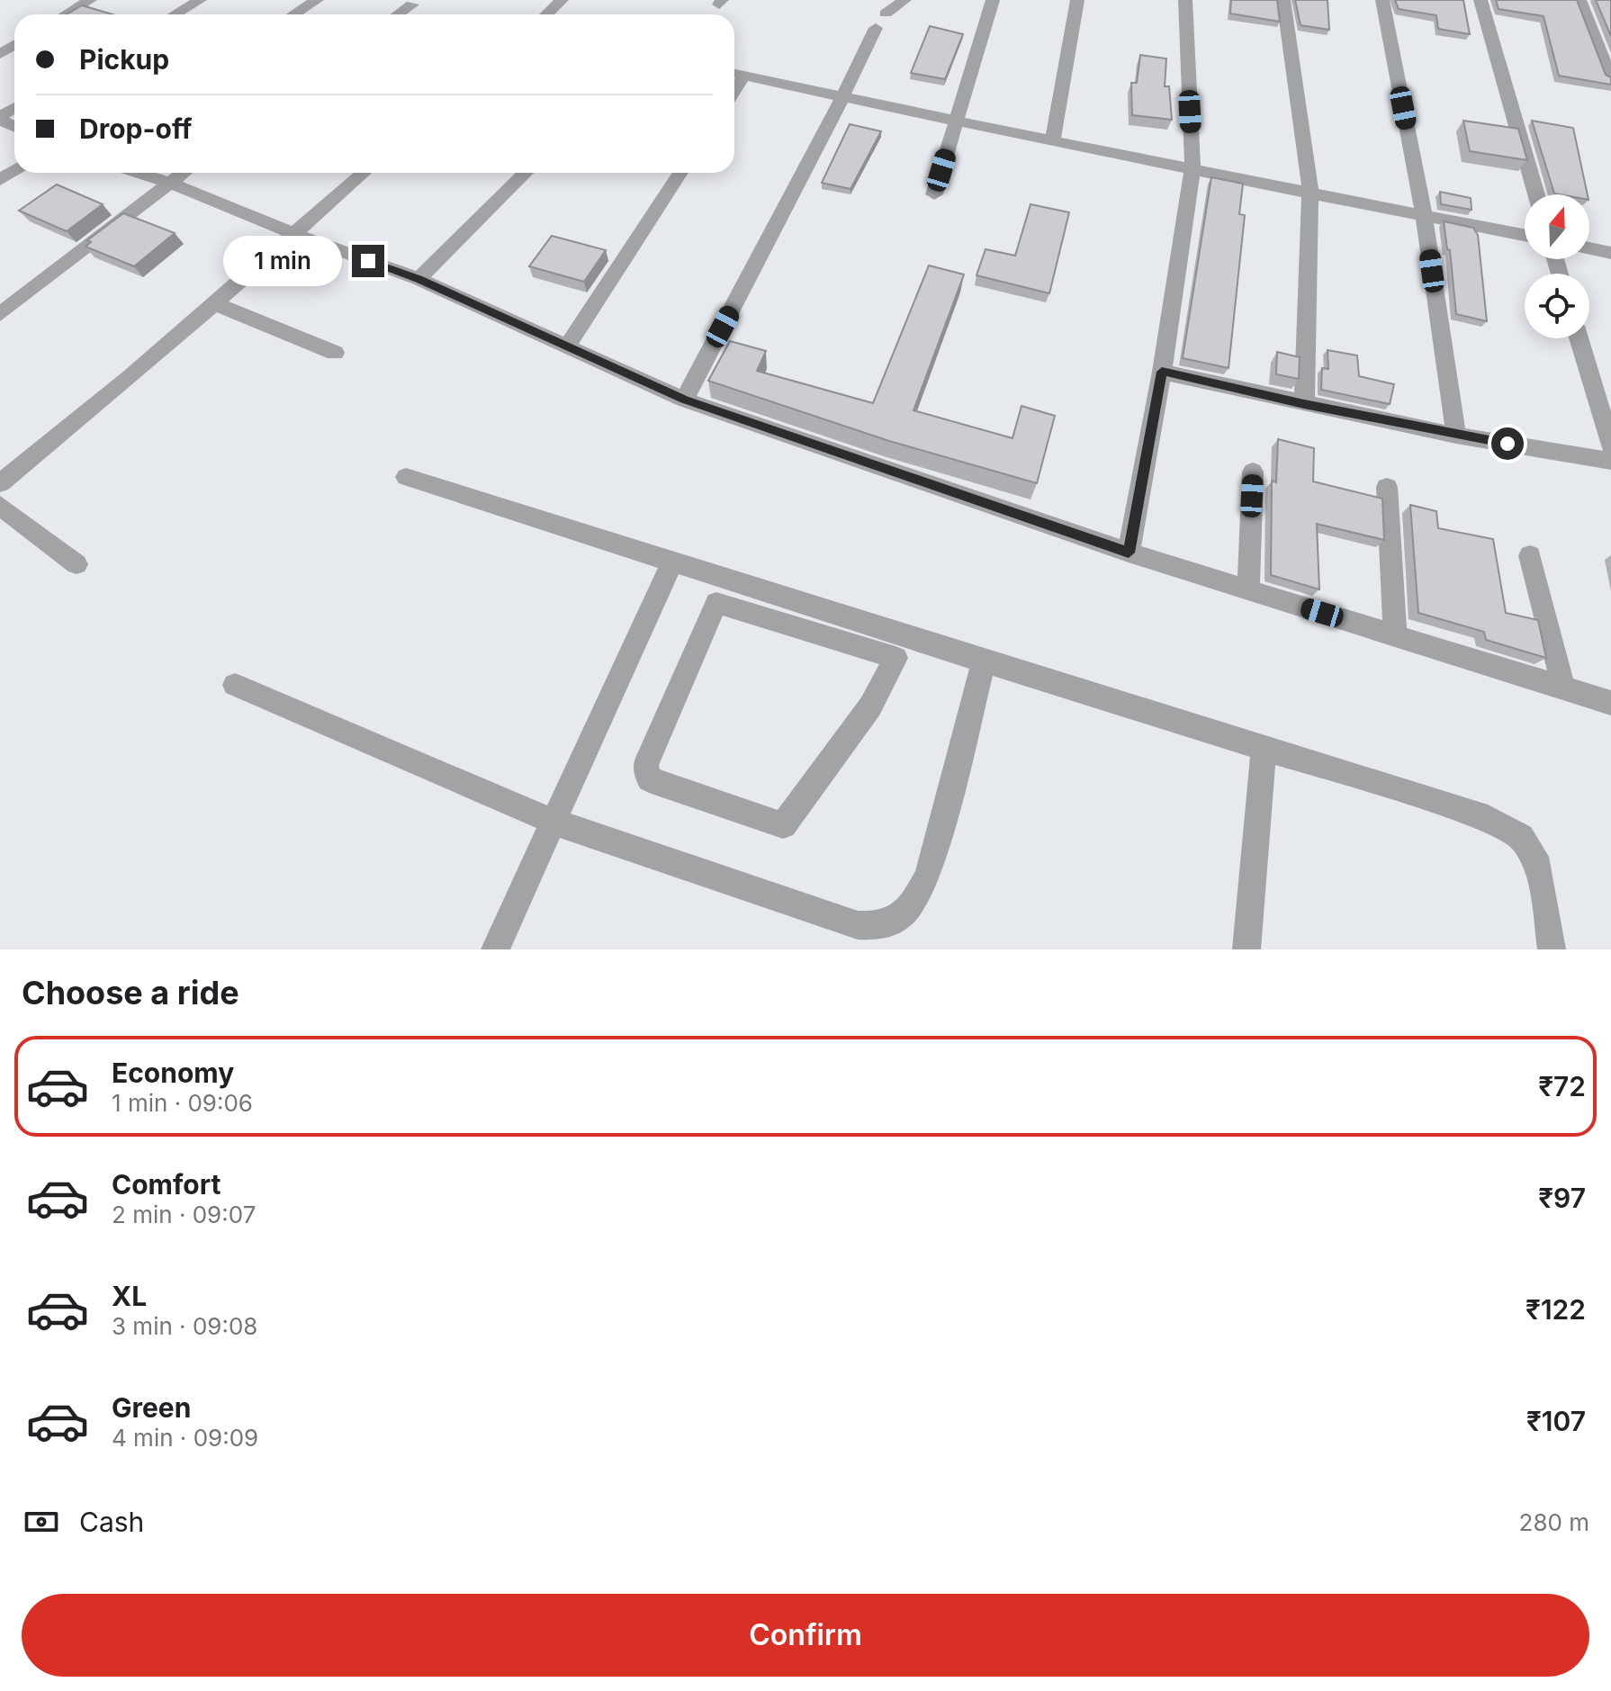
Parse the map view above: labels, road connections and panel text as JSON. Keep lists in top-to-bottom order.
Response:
{
  "north": "top",
  "page": {
    "banner": ["Pickup", "Drop-off"],
    "bubble": "1 min",
    "heading": "Choose a ride",
    "list": [
      {
        "name": "Economy",
        "note": "1 min · 09:06",
        "value": "₹72"
      },
      {
        "name": "Comfort",
        "note": "2 min · 09:07",
        "value": "₹97"
      },
      {
        "name": "XL",
        "note": "3 min · 09:08",
        "value": "₹122"
      },
      {
        "name": "Green",
        "note": "4 min · 09:09",
        "value": "₹107"
      }
    ],
    "pay": ["Cash", "280 m"],
    "buttons": "Confirm"
  }
}
